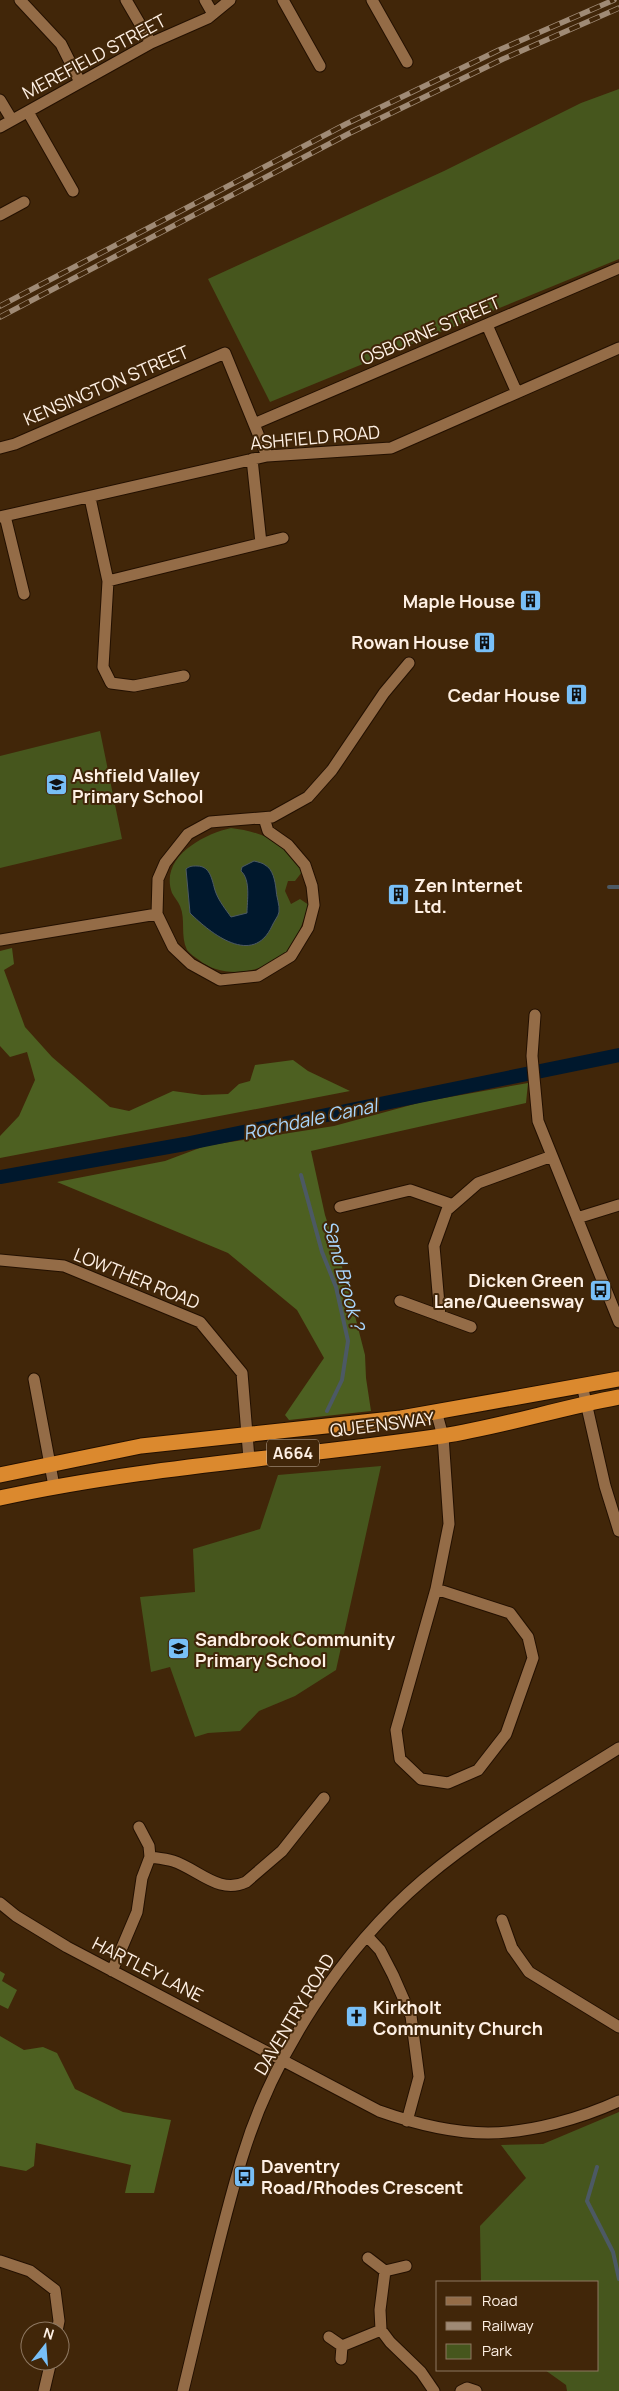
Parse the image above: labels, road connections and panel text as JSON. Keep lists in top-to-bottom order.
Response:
{
  "streets": {
    "highway": ["QUEENSWAY", "A664"],
    "street": [
      "MEREFIELD STREET",
      "OSBORNE STREET",
      "KENSINGTON STREET",
      "ASHFIELD ROAD",
      "LOWTHER ROAD",
      "HARTLEY LANE",
      "DAVENTRY ROAD"
    ]
  },
  "crossings": [
    ["OSBORNE STREET", "KENSINGTON STREET"],
    ["LOWTHER ROAD", "QUEENSWAY"],
    ["HARTLEY LANE", "DAVENTRY ROAD"]
  ],
  "water": ["Rochdale Canal", "Sand Brook ?"],
  "places": {
    "building": [
      "Maple House",
      "Rowan House",
      "Cedar House",
      "Zen Internet Ltd."
    ],
    "school or university": ["Ashfield Valley Primary School", "Sandbrook Community Primary School"],
    "bus stop": ["Dicken Green Lane/Queensway", "Daventry Road/Rhodes Crescent"],
    "church": ["Kirkholt Community Church"]
  },
  "legend": ["Road", "Railway", "Park"],
  "north": "top"
}
